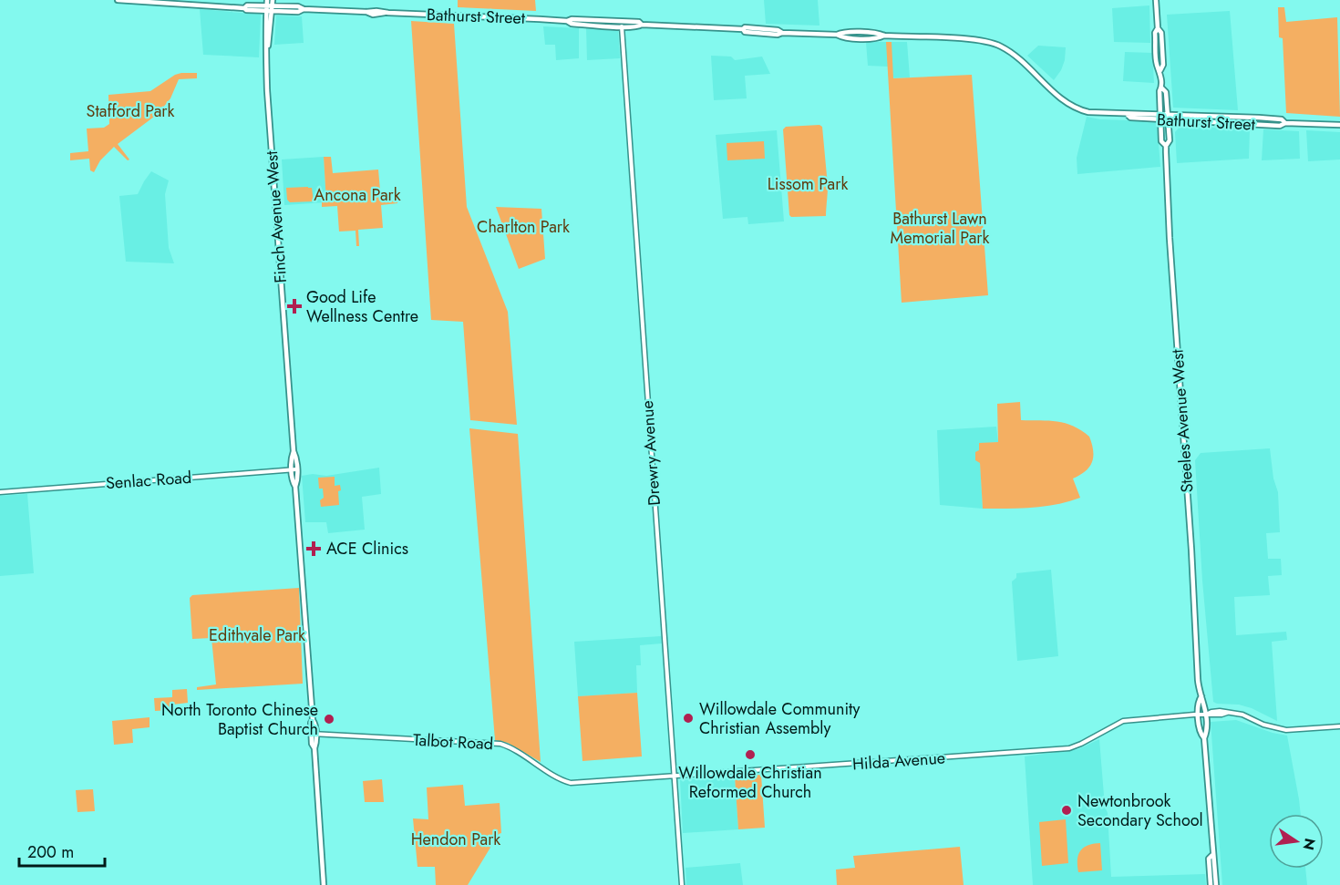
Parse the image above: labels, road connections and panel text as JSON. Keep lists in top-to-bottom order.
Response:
{
  "streets": {
    "main road": ["Bathurst Street", "Finch Avenue West", "Steeles Avenue West"],
    "street": [
      "Drewry Avenue",
      "Senlac Road",
      "Talbot Road",
      "Hilda Avenue"
    ]
  },
  "crossings": [
    ["Bathurst Street", "Finch Avenue West"],
    ["Bathurst Street", "Steeles Avenue West"],
    ["Bathurst Street", "Drewry Avenue"],
    ["Finch Avenue West", "Senlac Road"],
    ["Finch Avenue West", "Talbot Road"],
    ["Steeles Avenue West", "Hilda Avenue"],
    ["Drewry Avenue", "Hilda Avenue"],
    ["Talbot Road", "Hilda Avenue"]
  ],
  "parks": [
    "Stafford Park",
    "Lissom Park",
    "Ancona Park",
    "Bathurst Lawn Memorial Park",
    "Charlton Park",
    "Edithvale Park",
    "Hendon Park"
  ],
  "places": {
    "health": ["Good Life Wellness Centre", "ACE Clinics"],
    "other": [
      "Willowdale Community Christian Assembly",
      "North Toronto Chinese Baptist Church",
      "Willowdale Christian Reformed Church",
      "Newtonbrook Secondary School"
    ]
  },
  "scale_bar": "200 m",
  "north": "right"
}
